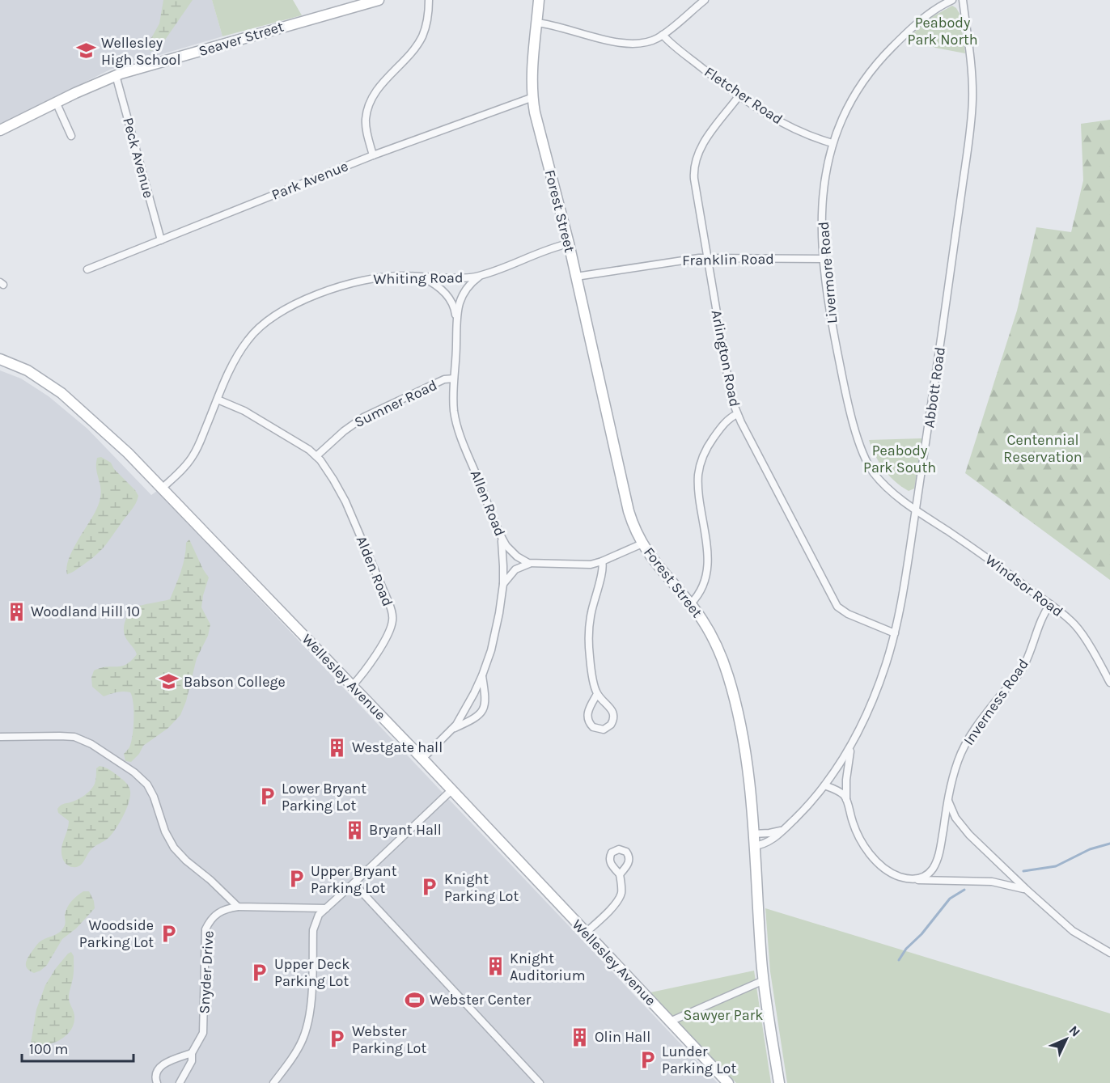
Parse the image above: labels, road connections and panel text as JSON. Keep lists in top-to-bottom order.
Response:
{
  "streets": {
    "street": [
      "Seaver Street",
      "Fletcher Road",
      "Peck Avenue",
      "Park Avenue",
      "Forest Street",
      "Franklin Road",
      "Livermore Road",
      "Whiting Road",
      "Arlington Road",
      "Abbott Road",
      "Sumner Road",
      "Allen Road",
      "Alden Road",
      "Windsor Road",
      "Wellesley Avenue",
      "Inverness Road",
      "Snyder Drive"
    ]
  },
  "crossings": [
    ["Seaver Street", "Peck Avenue"],
    ["Fletcher Road", "Livermore Road"],
    ["Fletcher Road", "Arlington Road"],
    ["Peck Avenue", "Park Avenue"],
    ["Park Avenue", "Forest Street"],
    ["Forest Street", "Franklin Road"],
    ["Forest Street", "Whiting Road"],
    ["Forest Street", "Abbott Road"],
    ["Franklin Road", "Livermore Road"],
    ["Franklin Road", "Arlington Road"],
    ["Livermore Road", "Abbott Road"],
    ["Livermore Road", "Windsor Road"],
    ["Whiting Road", "Allen Road"],
    ["Whiting Road", "Wellesley Avenue"],
    ["Arlington Road", "Abbott Road"],
    ["Abbott Road", "Windsor Road"],
    ["Sumner Road", "Allen Road"],
    ["Sumner Road", "Alden Road"],
    ["Alden Road", "Wellesley Avenue"],
    ["Windsor Road", "Inverness Road"]
  ],
  "parks": [
    "Peabody Park North",
    "Centennial Reservation",
    "Peabody Park South",
    "Sawyer Park"
  ],
  "places": {
    "school or university": ["Wellesley High School", "Babson College"],
    "building": [
      "Woodland Hill 10",
      "Westgate hall",
      "Bryant Hall",
      "Knight Auditorium",
      "Olin Hall"
    ],
    "parking": [
      "Lower Bryant Parking Lot",
      "Upper Bryant Parking Lot",
      "Knight Parking Lot",
      "Woodside Parking Lot",
      "Upper Deck Parking Lot",
      "Webster Parking Lot",
      "Lunder Parking Lot"
    ],
    "sports": ["Webster Center"]
  },
  "scale_bar": "100 m",
  "north": "top right"
}
